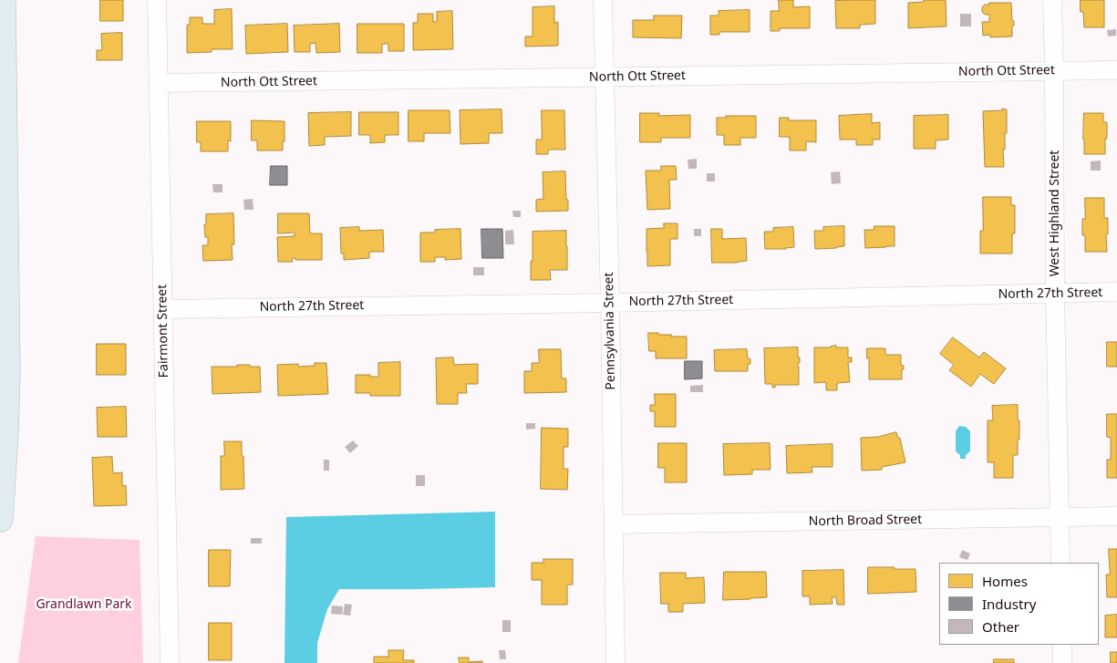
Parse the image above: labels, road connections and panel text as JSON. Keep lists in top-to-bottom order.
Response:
{
  "streets": {
    "street": [
      "North Ott Street",
      "West Highland Street",
      "North 27th Street",
      "Fairmont Street",
      "Pennsylvania Street",
      "North Broad Street"
    ]
  },
  "crossings": [
    ["North Ott Street", "West Highland Street"],
    ["North Ott Street", "Fairmont Street"],
    ["North Ott Street", "Pennsylvania Street"],
    ["West Highland Street", "North 27th Street"],
    ["West Highland Street", "North Broad Street"],
    ["North 27th Street", "Fairmont Street"],
    ["North 27th Street", "Pennsylvania Street"],
    ["Pennsylvania Street", "North Broad Street"]
  ],
  "parks": ["Grandlawn Park"],
  "legend": ["Homes", "Industry", "Other"]
}
